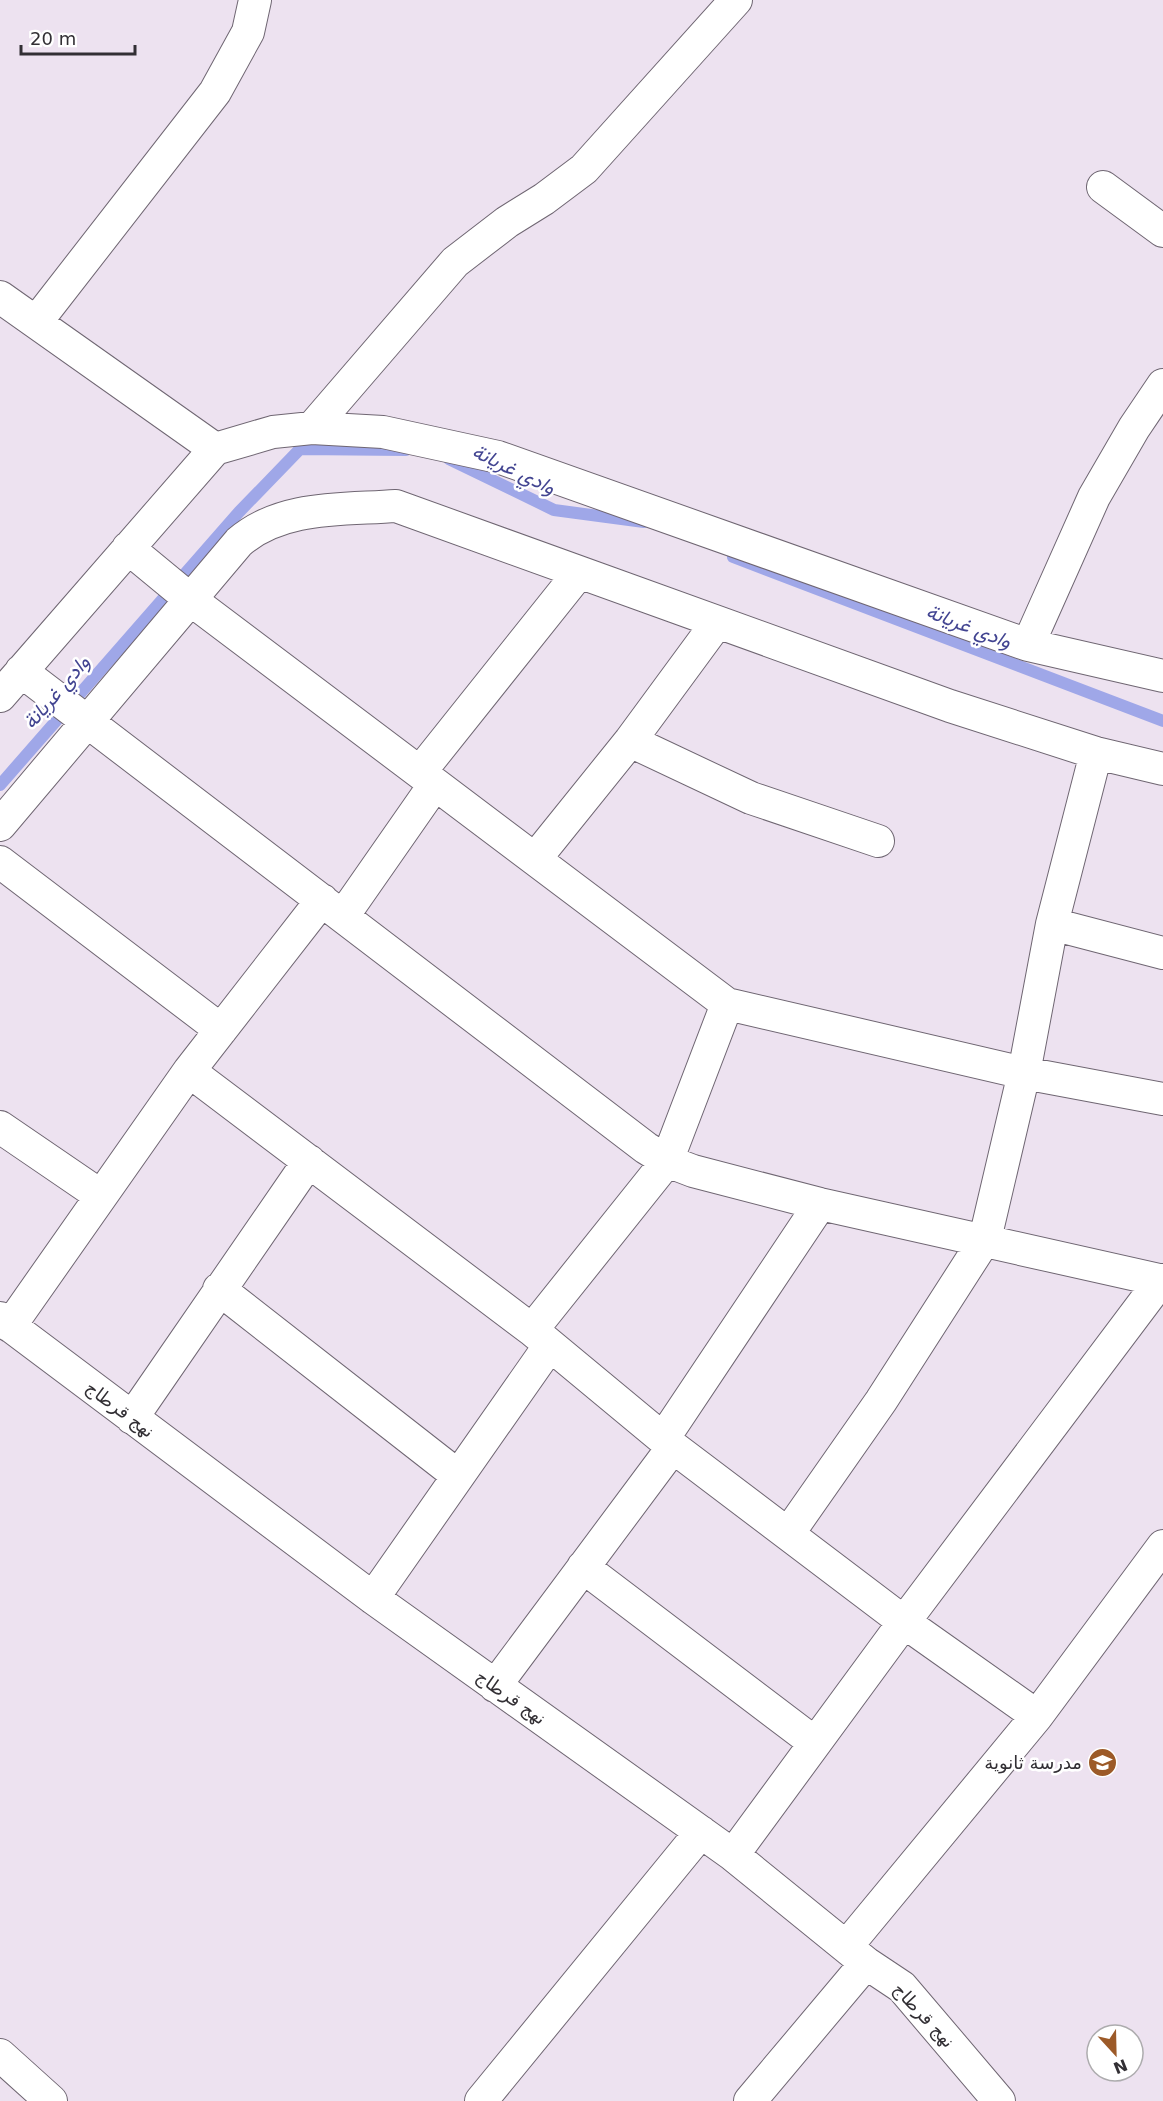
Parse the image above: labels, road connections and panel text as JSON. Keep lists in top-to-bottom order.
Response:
{
  "streets": {
    "street": ["نهج قرطاج"]
  },
  "water": ["وادي غريانة"],
  "places": {
    "school or university": ["مدرسة ثانوية"]
  },
  "scale_bar": "20 m",
  "north": "bottom"
}
